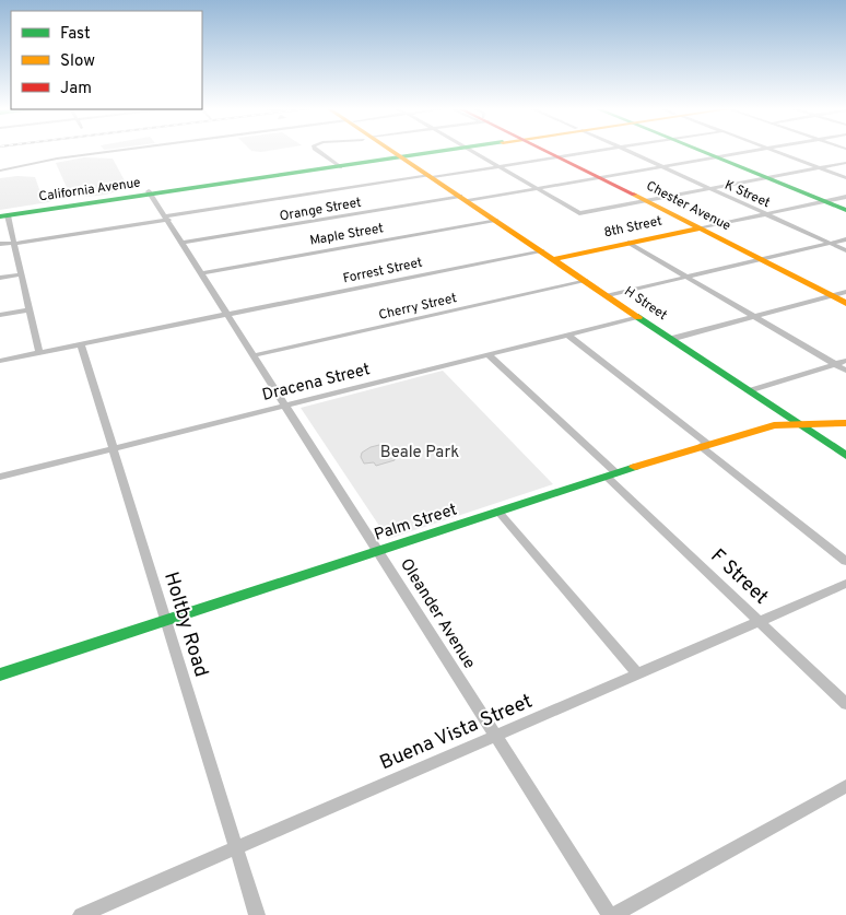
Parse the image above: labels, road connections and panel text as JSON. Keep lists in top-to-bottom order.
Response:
{
  "streets": {
    "street": [
      "California Avenue",
      "K Street",
      "Chester Avenue",
      "Orange Street",
      "8th Street",
      "Maple Street",
      "Forrest Street",
      "H Street",
      "Cherry Street",
      "Dracena Street",
      "Palm Street",
      "F Street",
      "Oleander Avenue",
      "Holtby Road",
      "Buena Vista Street"
    ]
  },
  "crossings": [
    ["California Avenue", "H Street"],
    ["California Avenue", "Oleander Avenue"],
    ["K Street", "Orange Street"],
    ["K Street", "8th Street"],
    ["Chester Avenue", "Orange Street"],
    ["Chester Avenue", "8th Street"],
    ["Orange Street", "H Street"],
    ["Orange Street", "Oleander Avenue"],
    ["8th Street", "H Street"],
    ["Maple Street", "H Street"],
    ["Maple Street", "Oleander Avenue"],
    ["Forrest Street", "H Street"],
    ["Forrest Street", "Oleander Avenue"],
    ["Forrest Street", "Holtby Road"],
    ["H Street", "Cherry Street"],
    ["H Street", "Dracena Street"],
    ["H Street", "Palm Street"],
    ["Cherry Street", "Oleander Avenue"],
    ["Dracena Street", "F Street"],
    ["Dracena Street", "Oleander Avenue"],
    ["Dracena Street", "Holtby Road"],
    ["Palm Street", "F Street"],
    ["Palm Street", "Oleander Avenue"],
    ["Palm Street", "Holtby Road"],
    ["F Street", "Buena Vista Street"],
    ["Oleander Avenue", "Buena Vista Street"],
    ["Holtby Road", "Buena Vista Street"]
  ],
  "parks": ["Beale Park"],
  "legend": ["Fast", "Slow", "Jam"]
}
